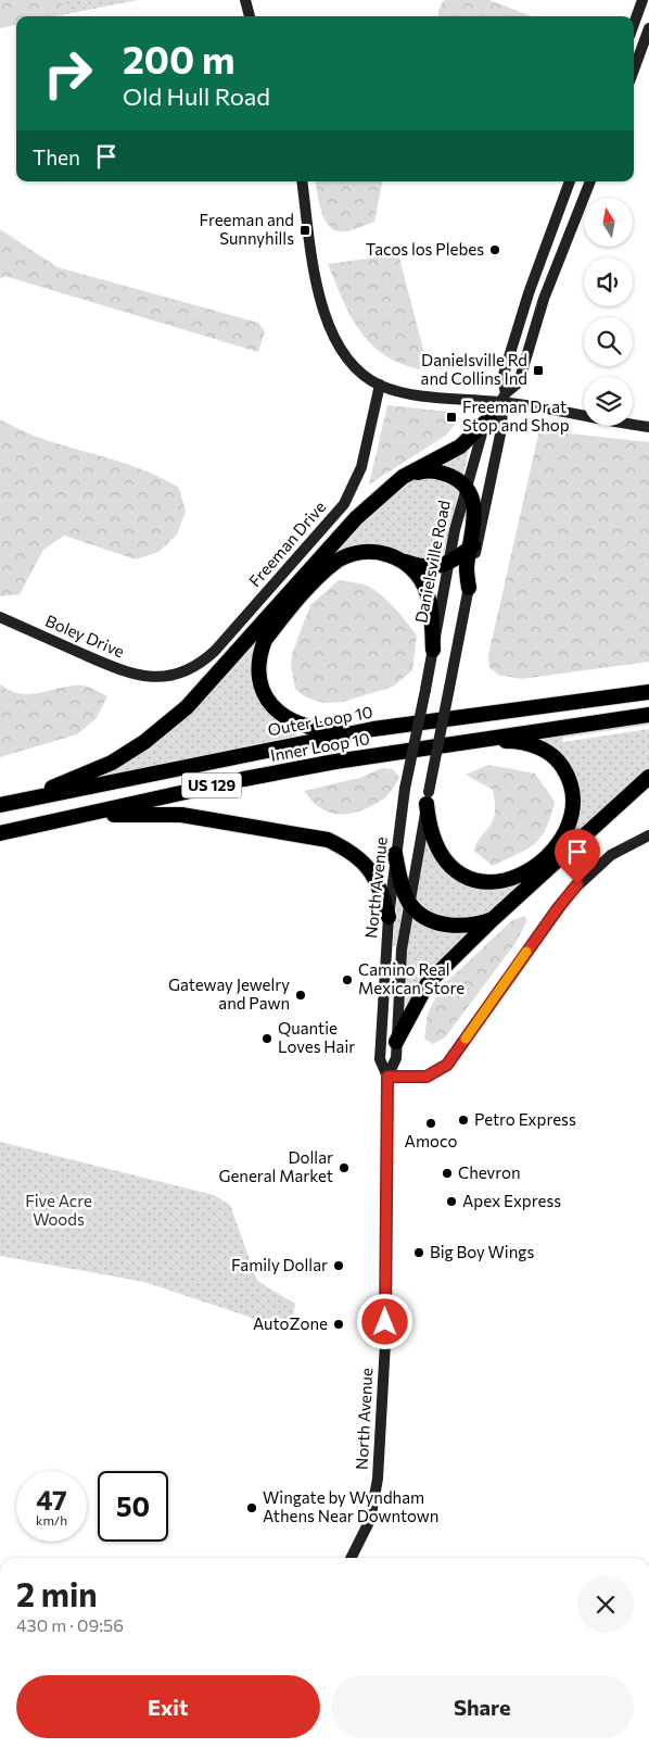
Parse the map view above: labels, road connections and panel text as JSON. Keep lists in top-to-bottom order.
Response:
{
  "streets": {
    "highway": ["Outer Loop 10", "Inner Loop 10", "US 129"],
    "main road": [
      "Freeman Drive",
      "Danielsville Road",
      "Boley Drive",
      "North Avenue"
    ]
  },
  "crossings": [
    ["Freeman Drive", "Boley Drive"],
    ["Danielsville Road", "North Avenue"]
  ],
  "parks": ["Five Acre Woods"],
  "places": {
    "transit": ["Freeman and Sunnyhills", "Danielsville Rd and Collins Ind", "Freeman Dr at Stop and Shop"],
    "other": [
      "Tacos los Plebes",
      "Camino Real Mexican Store",
      "Gateway Jewelry and Pawn",
      "Quantie Loves Hair",
      "Petro Express",
      "Amoco",
      "Dollar General Market",
      "Chevron",
      "Apex Express",
      "Big Boy Wings",
      "Family Dollar",
      "AutoZone",
      "Wingate by Wyndham Athens Near Downtown"
    ]
  },
  "north": "top",
  "page": {
    "turn": ["200 m", "Old Hull Road"],
    "then": "Then",
    "speed": "47 km/h",
    "limit": "50",
    "heading": ["2 min", "430 m · 09:56"],
    "buttons": ["Exit", "Share"]
  }
}
